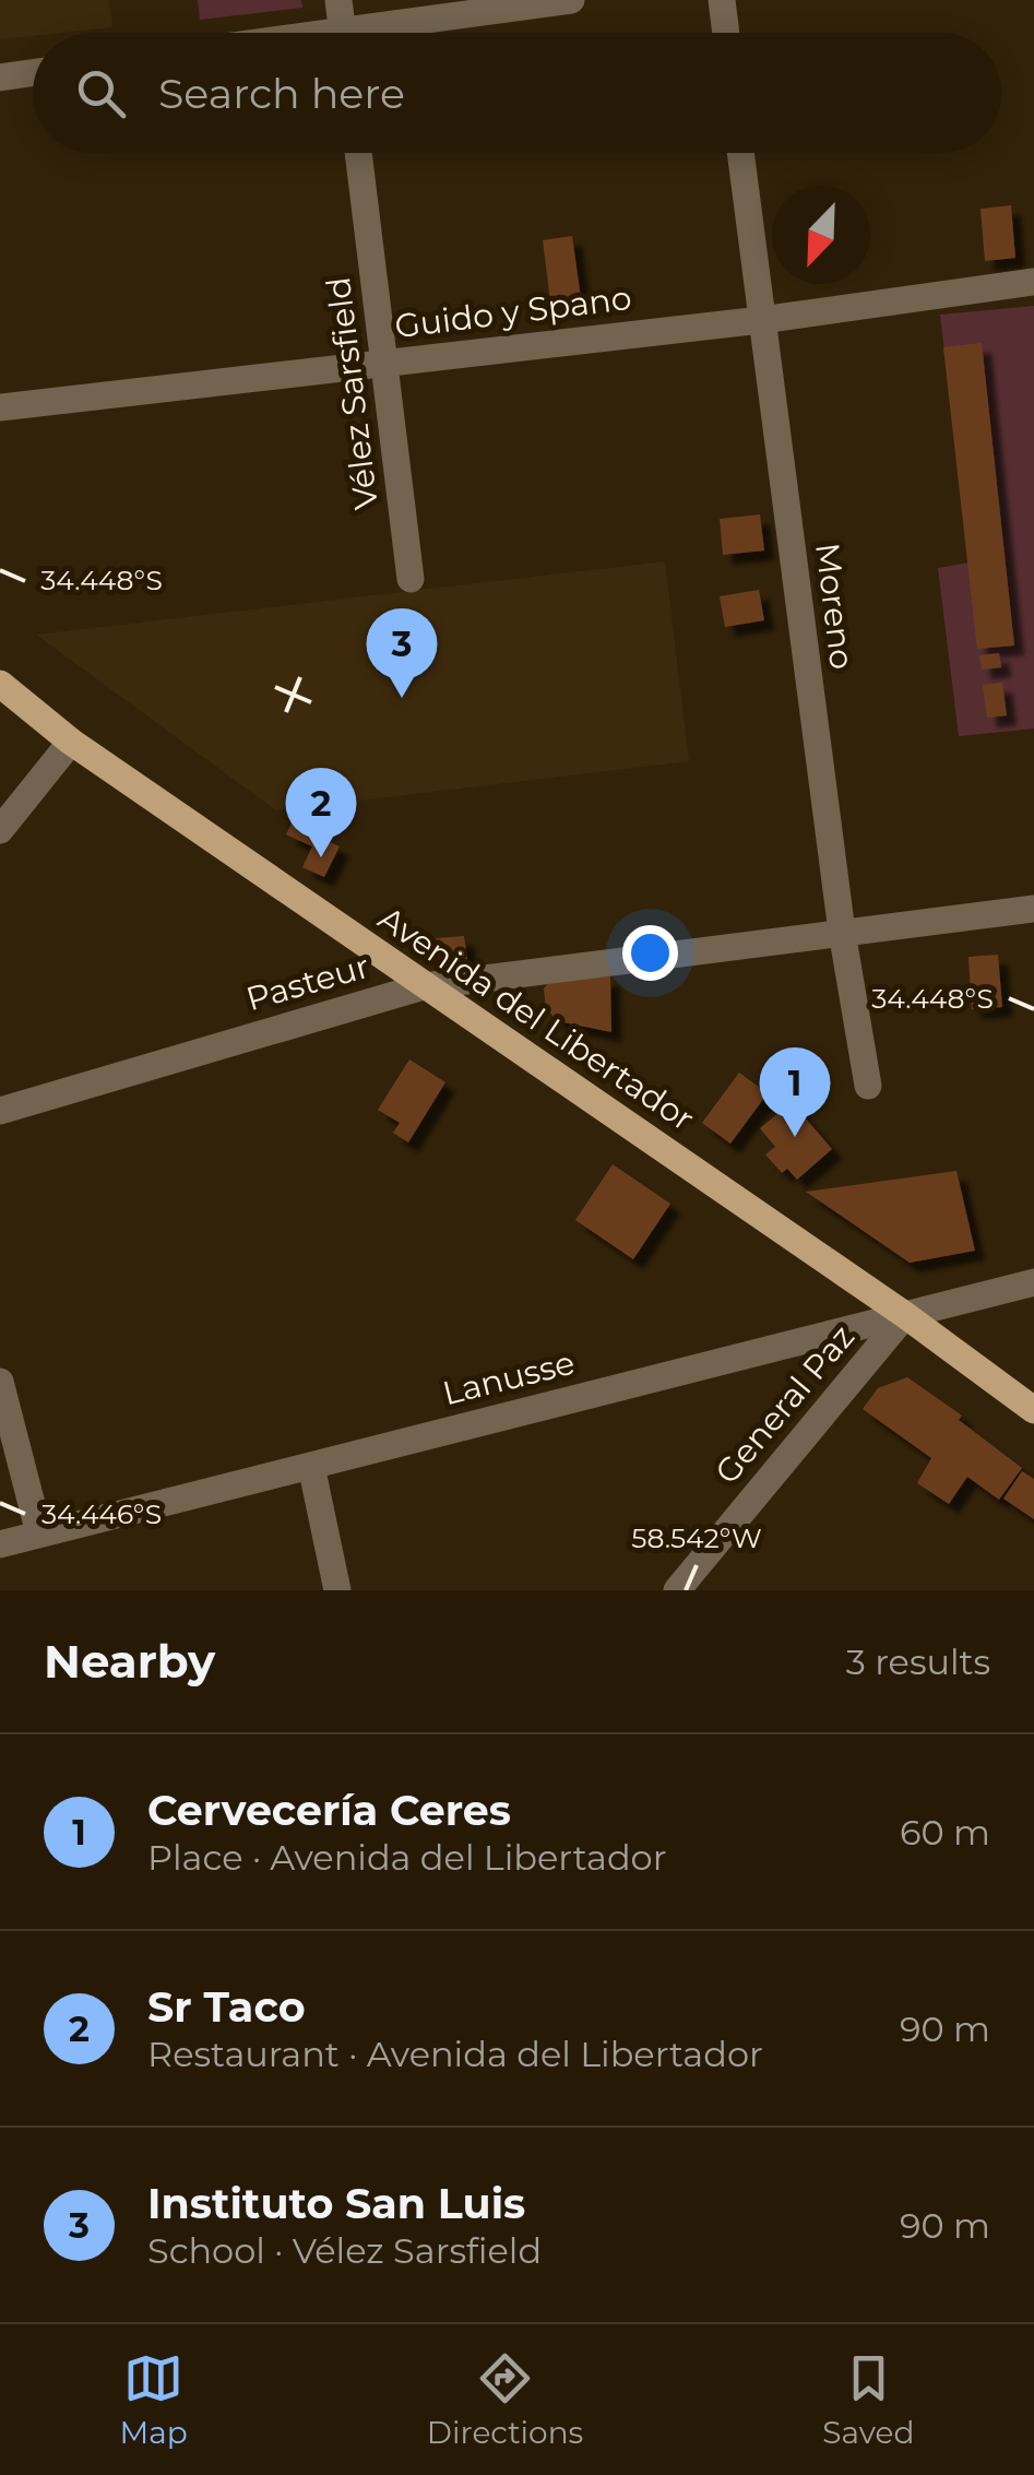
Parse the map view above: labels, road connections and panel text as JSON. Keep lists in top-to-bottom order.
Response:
{
  "streets": {
    "main road": ["Avenida del Libertador"],
    "street": [
      "Guido y Spano",
      "Vélez Sarsfield",
      "Moreno",
      "Pasteur",
      "Lanusse",
      "General Paz"
    ]
  },
  "crossings": [
    ["Guido y Spano", "Vélez Sarsfield"],
    ["Guido y Spano", "Moreno"],
    ["Moreno", "Pasteur"],
    ["Pasteur", "Avenida del Libertador"],
    ["Avenida del Libertador", "Lanusse"],
    ["Avenida del Libertador", "General Paz"],
    ["Lanusse", "General Paz"]
  ],
  "north": "bottom left",
  "page": {
    "search": "Search here",
    "pins": ["3", "2", "1"],
    "heading": ["Nearby", "3 results"],
    "list": [
      {
        "mark": "1",
        "name": "Cervecería Ceres",
        "note": "Place · Avenida del Libertador",
        "value": "60 m"
      },
      {
        "mark": "2",
        "name": "Sr Taco",
        "note": "Restaurant · Avenida del Libertador",
        "value": "90 m"
      },
      {
        "mark": "3",
        "name": "Instituto San Luis",
        "note": "School · Vélez Sarsfield",
        "value": "90 m"
      }
    ],
    "nav": ["Map", "Directions", "Saved"]
  },
  "coordinates": ["34.448°S", "34.446°S", "58.542°W"]
}
